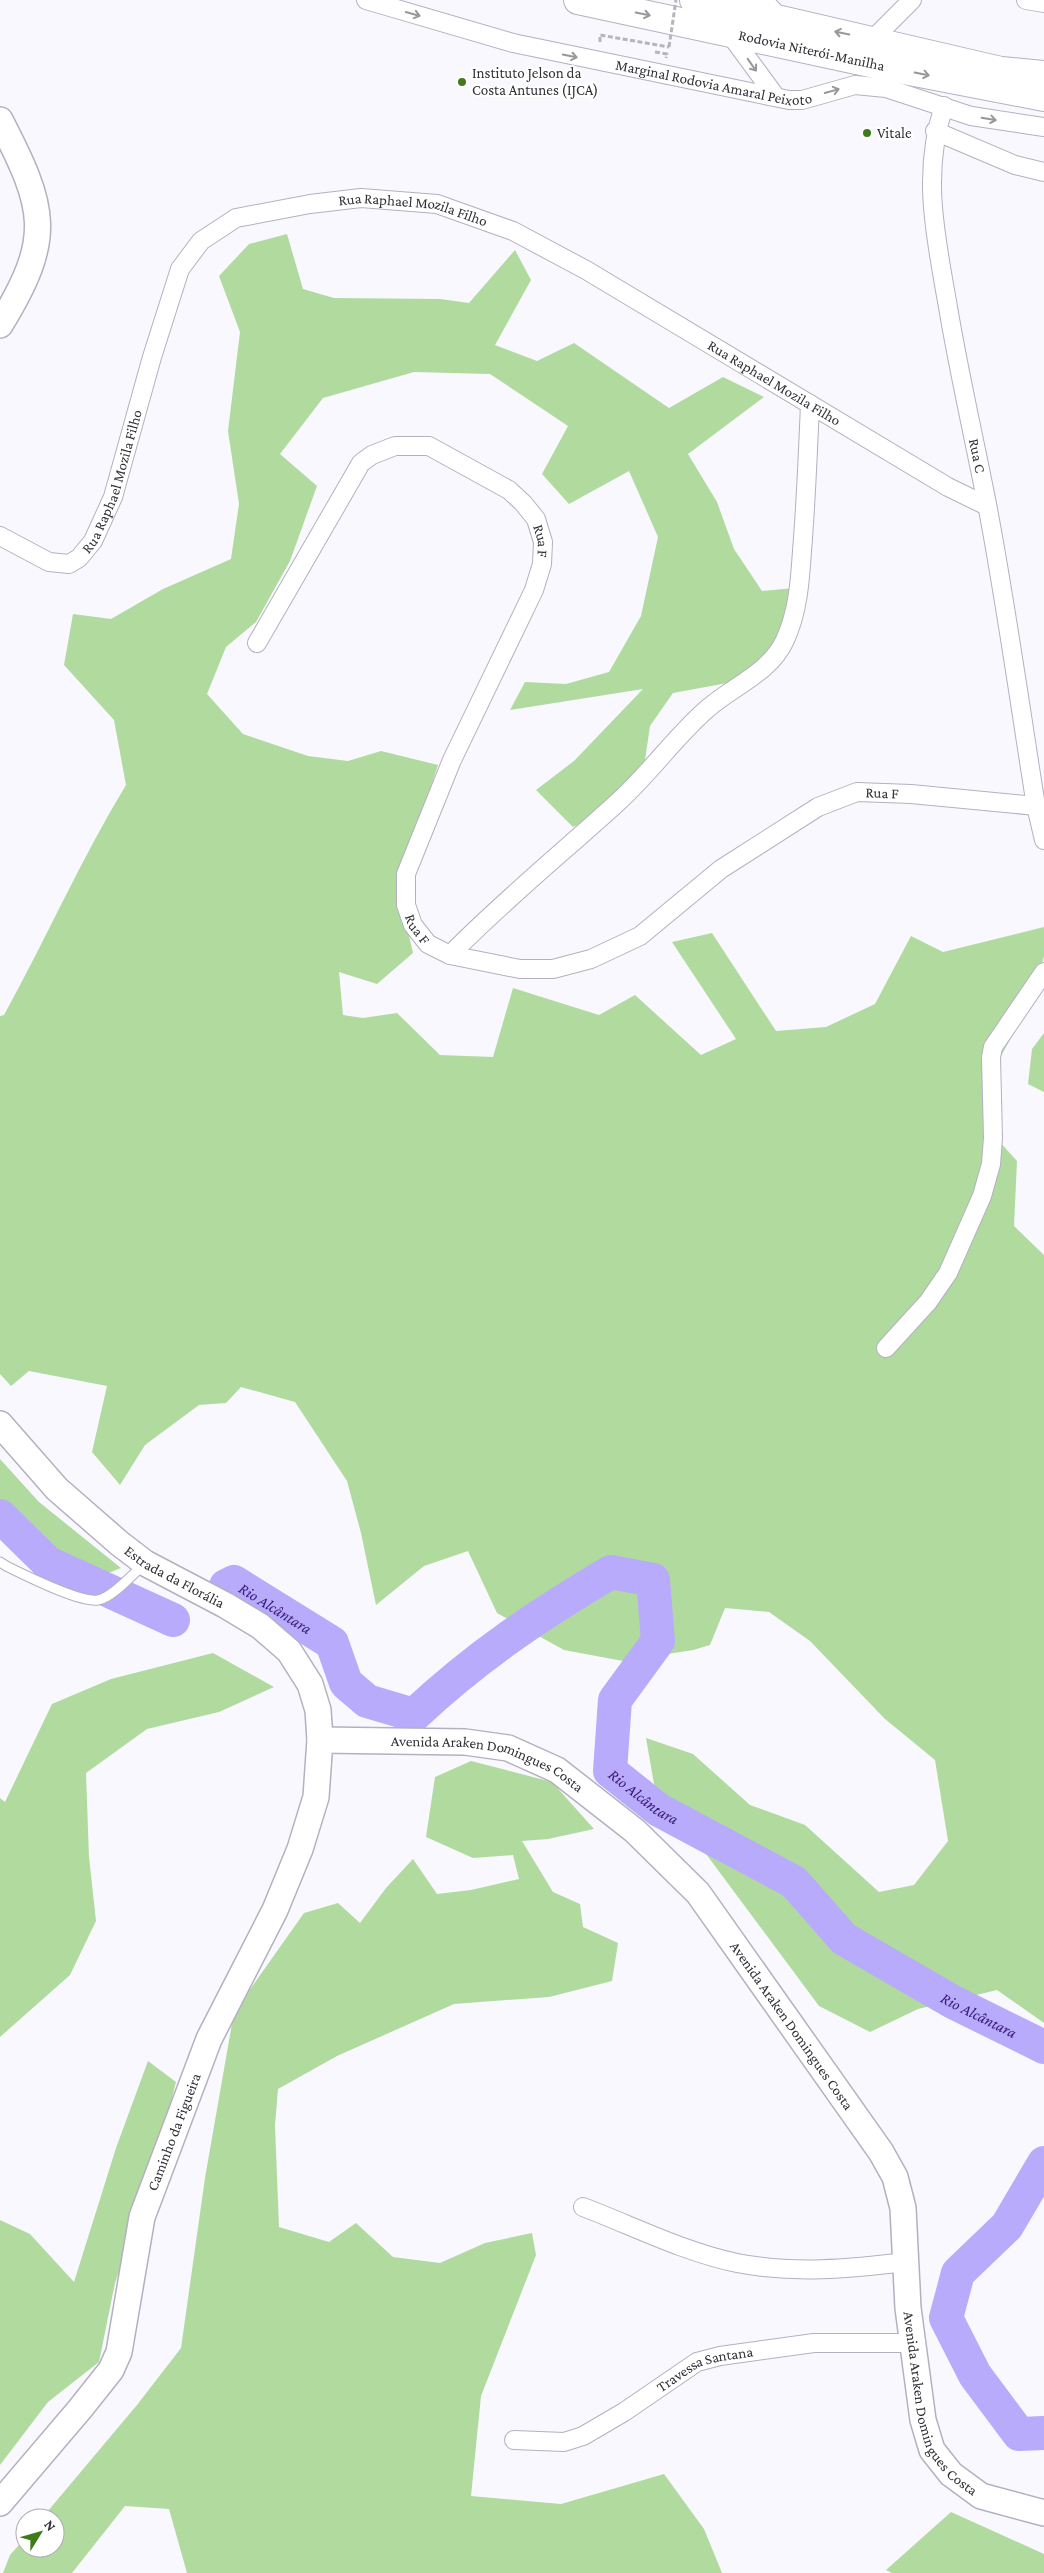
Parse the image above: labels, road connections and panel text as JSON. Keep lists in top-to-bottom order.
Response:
{
  "streets": {
    "highway": ["Rodovia Niterói-Manilha"],
    "street": [
      "Marginal Rodovia Amaral Peixoto",
      "Rua Raphael Mozila Filho",
      "Rua C",
      "Rua F",
      "Estrada da Florália",
      "Avenida Araken Domingues Costa",
      "Caminho da Figueira",
      "Travessa Santana"
    ]
  },
  "crossings": [
    ["Rodovia Niterói-Manilha", "Marginal Rodovia Amaral Peixoto"],
    ["Marginal Rodovia Amaral Peixoto", "Rua C"],
    ["Rua Raphael Mozila Filho", "Rua C"],
    ["Rua C", "Rua F"],
    ["Estrada da Florália", "Avenida Araken Domingues Costa"],
    ["Estrada da Florália", "Caminho da Figueira"],
    ["Avenida Araken Domingues Costa", "Caminho da Figueira"],
    ["Avenida Araken Domingues Costa", "Travessa Santana"]
  ],
  "one_way": ["Marginal Rodovia Amaral Peixoto"],
  "water": ["Rio Alcântara"],
  "places": ["Instituto Jelson da Costa Antunes (IJCA)", "Vitale"],
  "north": "top right"
}
